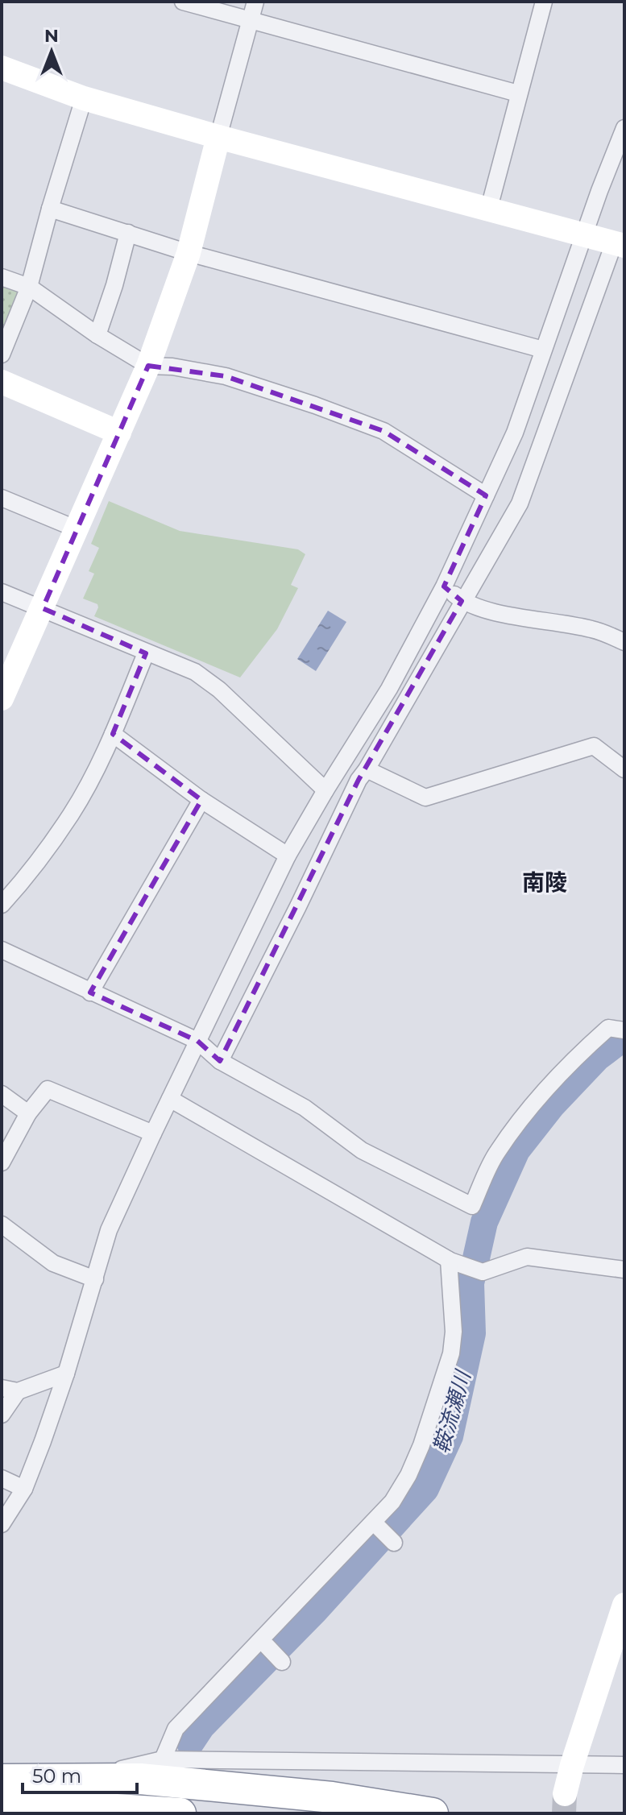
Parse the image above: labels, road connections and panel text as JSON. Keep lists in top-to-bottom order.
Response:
{
  "districts": ["南陵"],
  "water": ["鞍流瀬川"],
  "scale_bar": "50 m",
  "north": "top"
}
